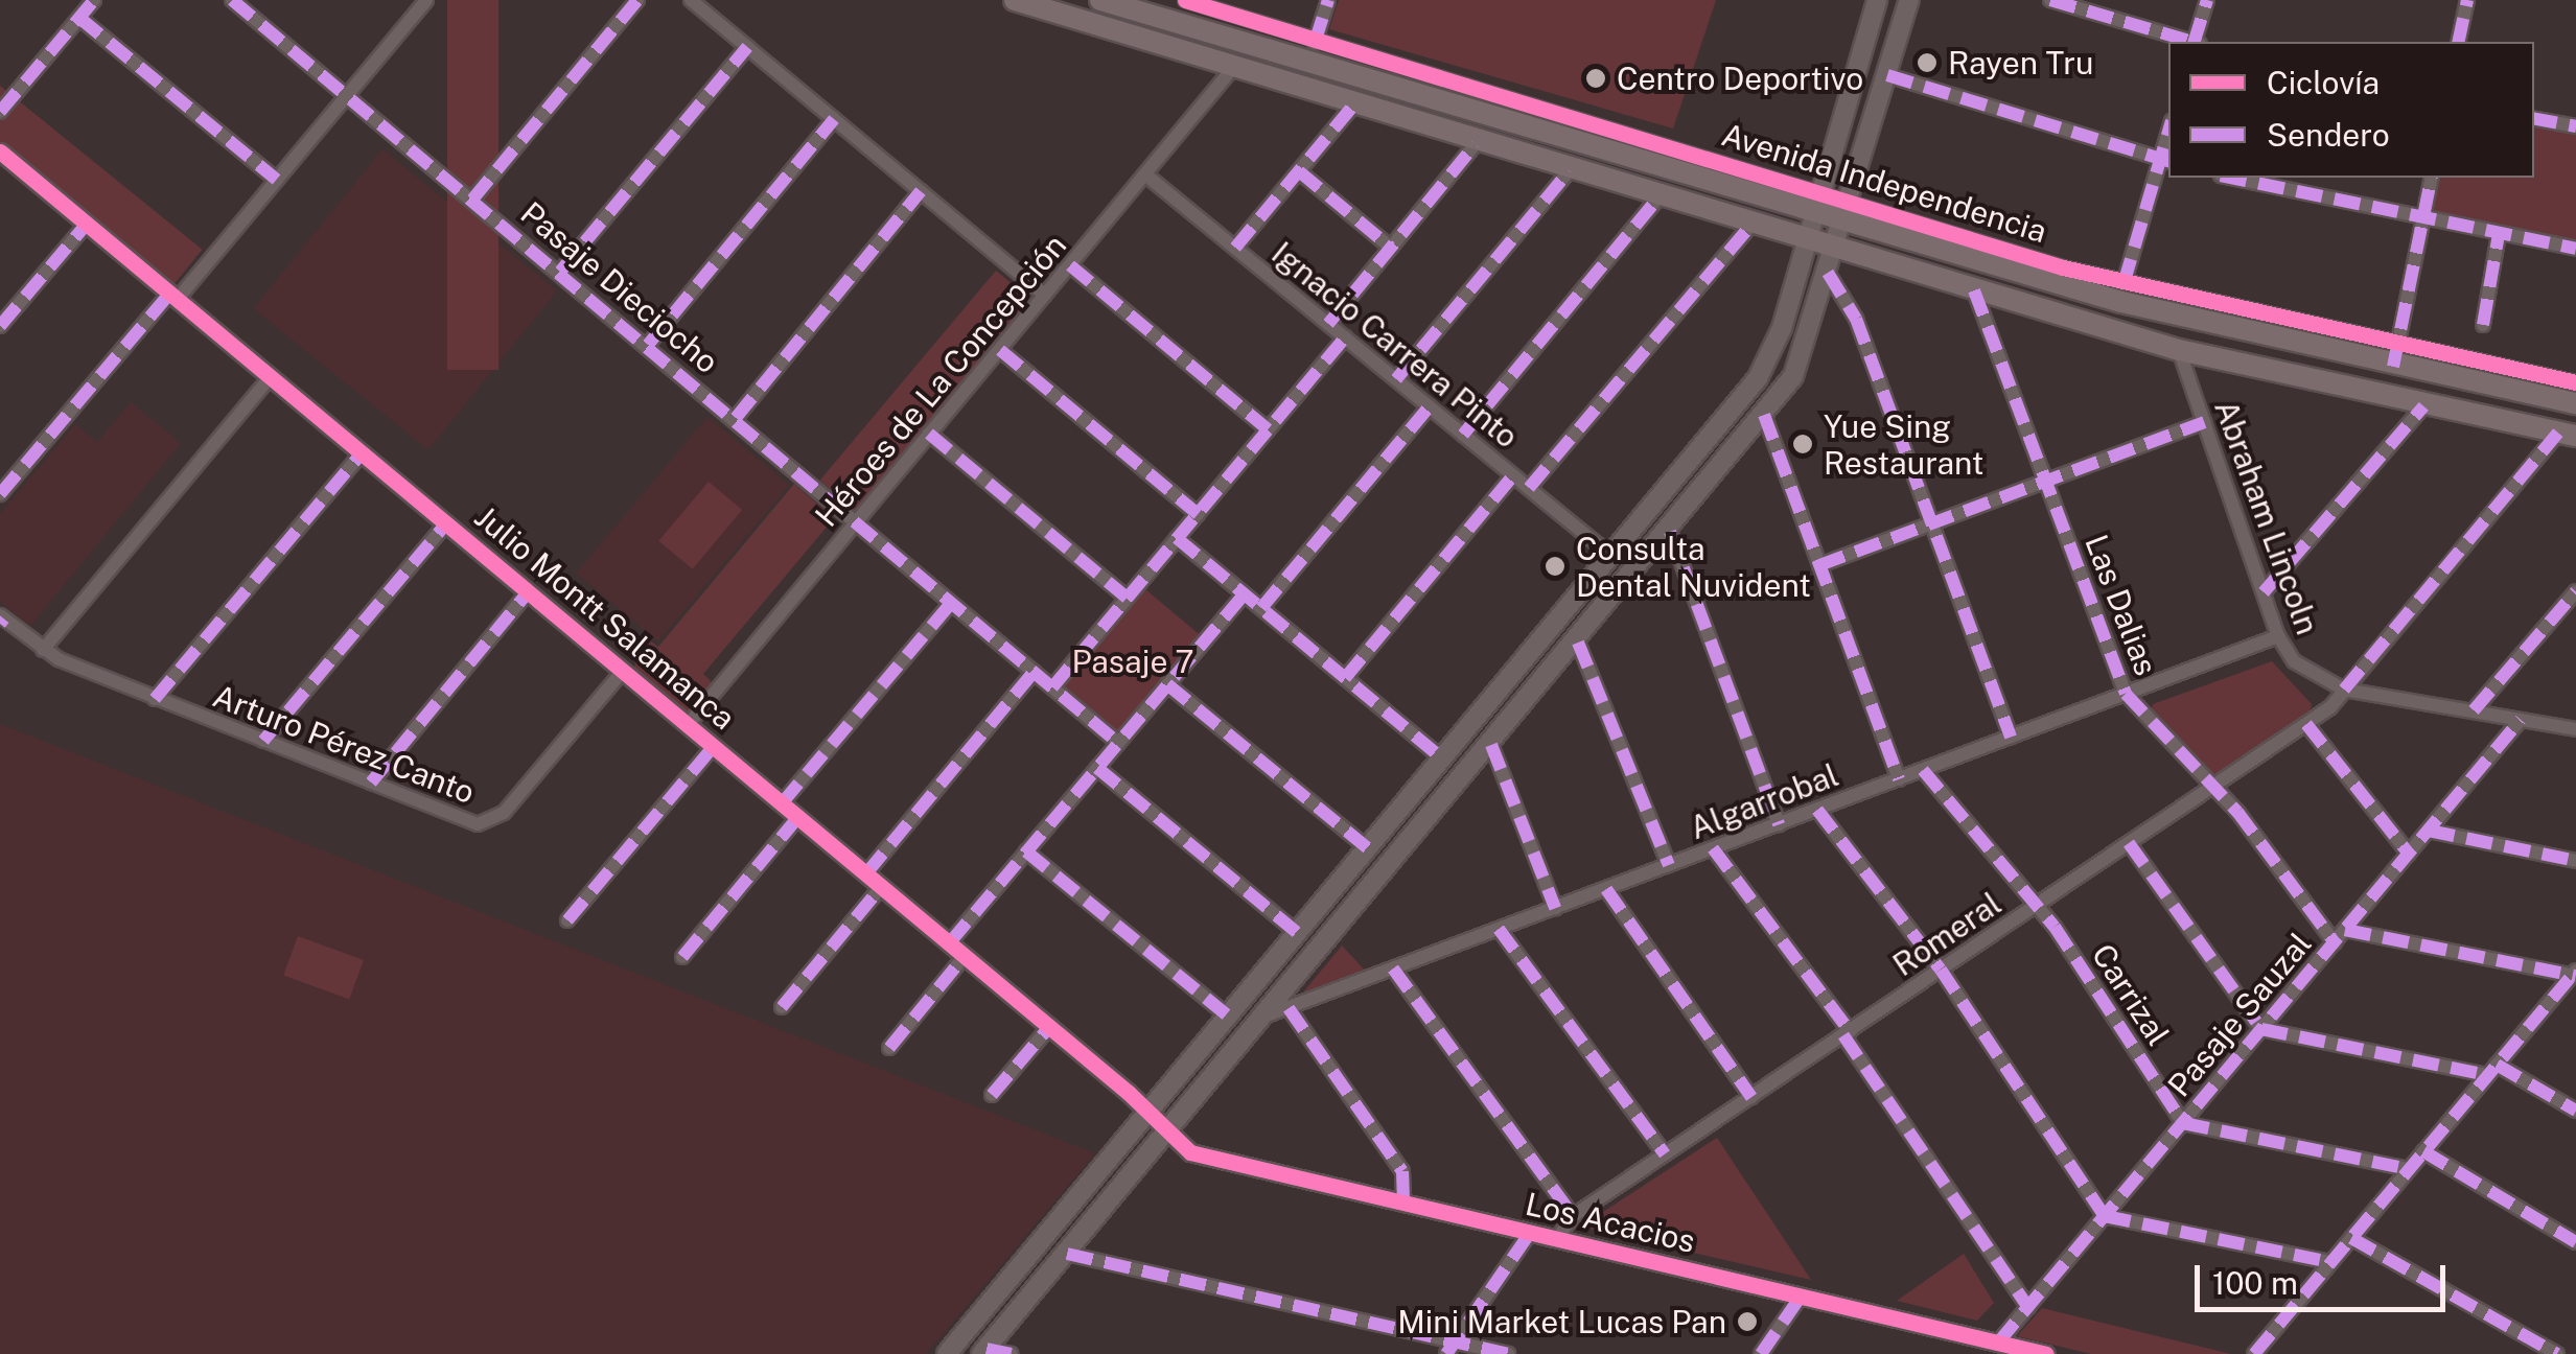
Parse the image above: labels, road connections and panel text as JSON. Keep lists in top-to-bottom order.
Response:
{
  "streets": {
    "main road": ["Avenida Independencia"],
    "street": [
      "Pasaje Dieciocho",
      "Ignacio Carrera Pinto",
      "Héroes de La Concepción",
      "Abraham Lincoln",
      "Las Dalias",
      "Julio Montt Salamanca",
      "Arturo Pérez Canto",
      "Algarrobal",
      "Romeral",
      "Carrizal",
      "Pasaje Sauzal",
      "Los Acacios"
    ]
  },
  "crossings": [
    ["Pasaje Dieciocho", "Héroes de La Concepción"],
    ["Ignacio Carrera Pinto", "Héroes de La Concepción"],
    ["Héroes de La Concepción", "Julio Montt Salamanca"],
    ["Abraham Lincoln", "Algarrobal"],
    ["Abraham Lincoln", "Romeral"],
    ["Abraham Lincoln", "Pasaje Sauzal"],
    ["Las Dalias", "Algarrobal"],
    ["Las Dalias", "Romeral"],
    ["Las Dalias", "Pasaje Sauzal"],
    ["Julio Montt Salamanca", "Arturo Pérez Canto"],
    ["Julio Montt Salamanca", "Los Acacios"],
    ["Algarrobal", "Carrizal"],
    ["Romeral", "Carrizal"],
    ["Carrizal", "Pasaje Sauzal"],
    ["Pasaje Sauzal", "Los Acacios"]
  ],
  "parks": ["Pasaje 7"],
  "places": [
    "Rayen Tru",
    "Centro Deportivo",
    "Yue Sing Restaurant",
    "Consulta Dental Nuvident",
    "Mini Market Lucas Pan"
  ],
  "legend": ["Ciclovía", "Sendero"],
  "scale_bar": "100 m"
}
